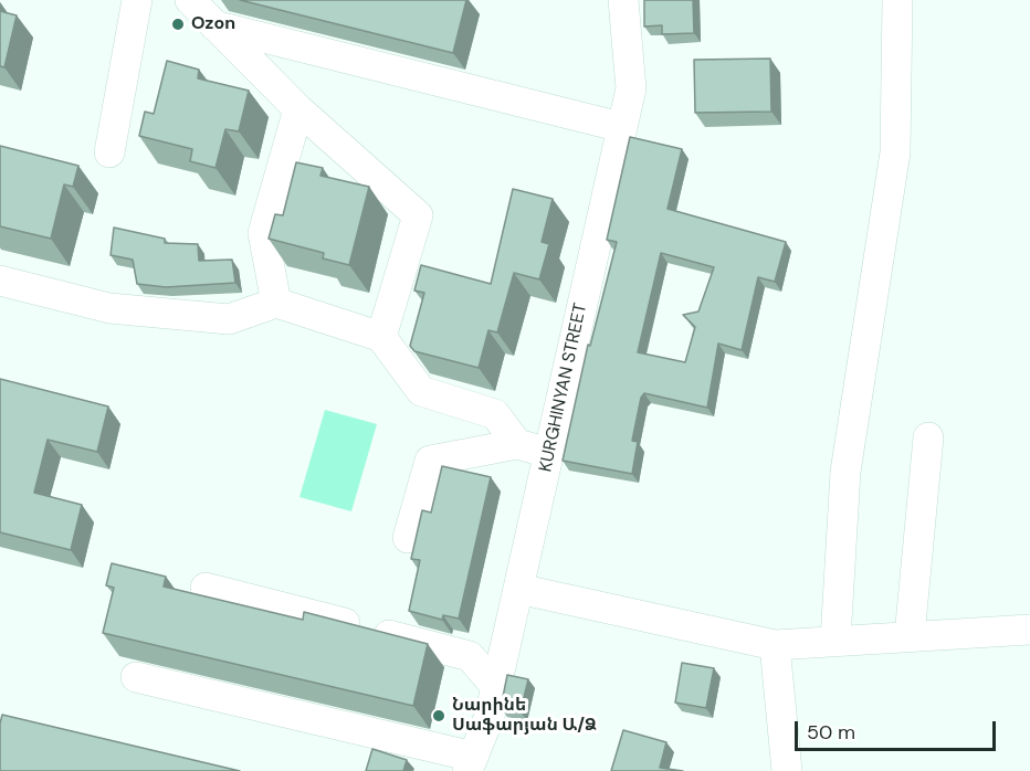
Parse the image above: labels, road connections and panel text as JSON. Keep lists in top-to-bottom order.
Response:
{
  "streets": {
    "street": ["KURGHINYAN STREET"]
  },
  "places": ["Ozon", "Նարինե Սաֆարյան Ա/Ձ"],
  "scale_bar": "50 m"
}
